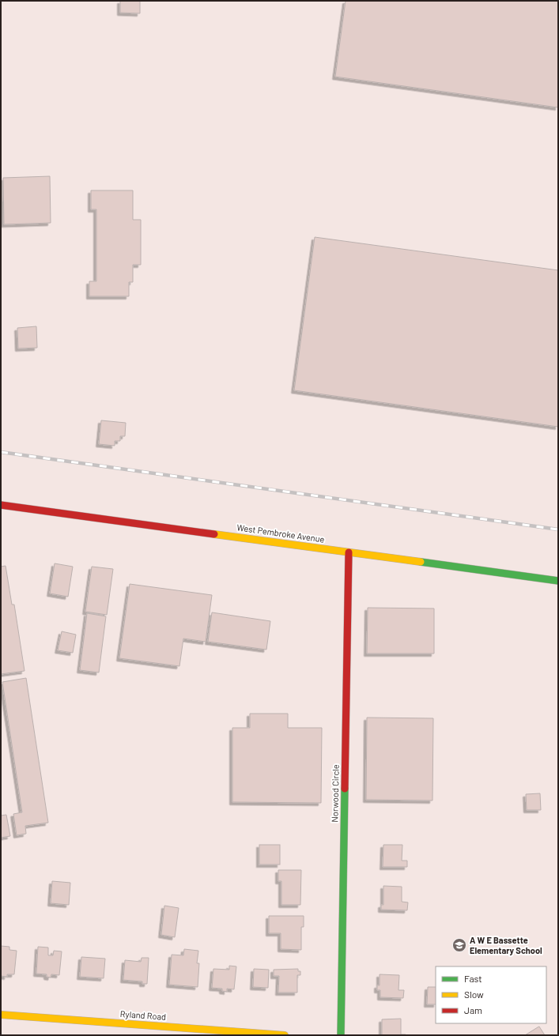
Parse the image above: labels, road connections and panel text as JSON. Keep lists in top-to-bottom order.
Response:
{
  "streets": {
    "street": ["West Pembroke Avenue", "Norwood Circle", "Ryland Road"]
  },
  "crossings": [
    ["West Pembroke Avenue", "Norwood Circle"]
  ],
  "places": {
    "school or university": ["A W E Bassette Elementary School"]
  },
  "legend": ["Fast", "Slow", "Jam"]
}
